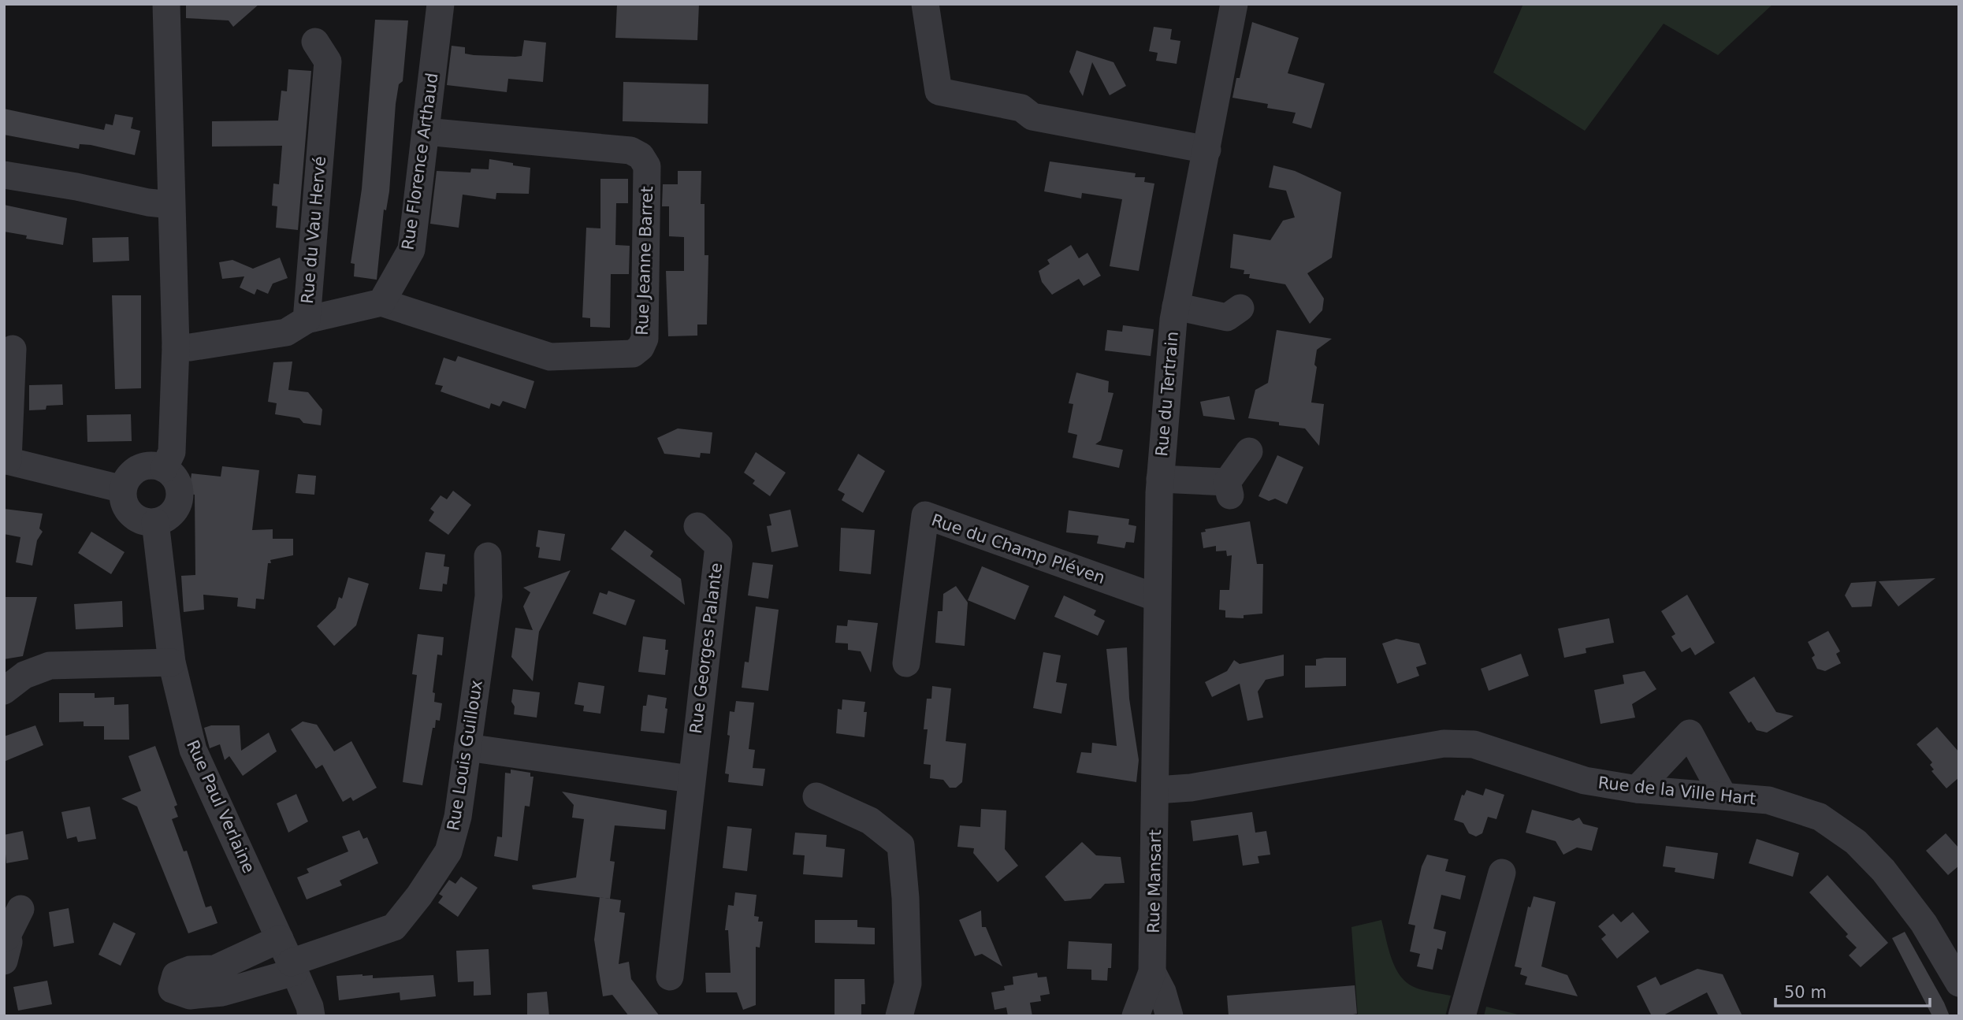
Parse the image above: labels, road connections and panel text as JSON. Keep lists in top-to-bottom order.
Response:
{
  "streets": {
    "street": [
      "Rue Florence Arthaud",
      "Rue du Vau Hervé",
      "Rue Jeanne Barret",
      "Rue du Tertrain",
      "Rue du Champ Pléven",
      "Rue Georges Palante",
      "Rue Louis Guilloux",
      "Rue de la Ville Hart",
      "Rue Paul Verlaine",
      "Rue Mansart"
    ]
  },
  "crossings": [
    ["Rue Florence Arthaud", "Rue Jeanne Barret"],
    ["Rue du Tertrain", "Rue du Champ Pléven"],
    ["Rue du Tertrain", "Rue de la Ville Hart"],
    ["Rue du Tertrain", "Rue Mansart"],
    ["Rue Louis Guilloux", "Rue Paul Verlaine"],
    ["Rue de la Ville Hart", "Rue Mansart"]
  ],
  "scale_bar": "50 m"
}
